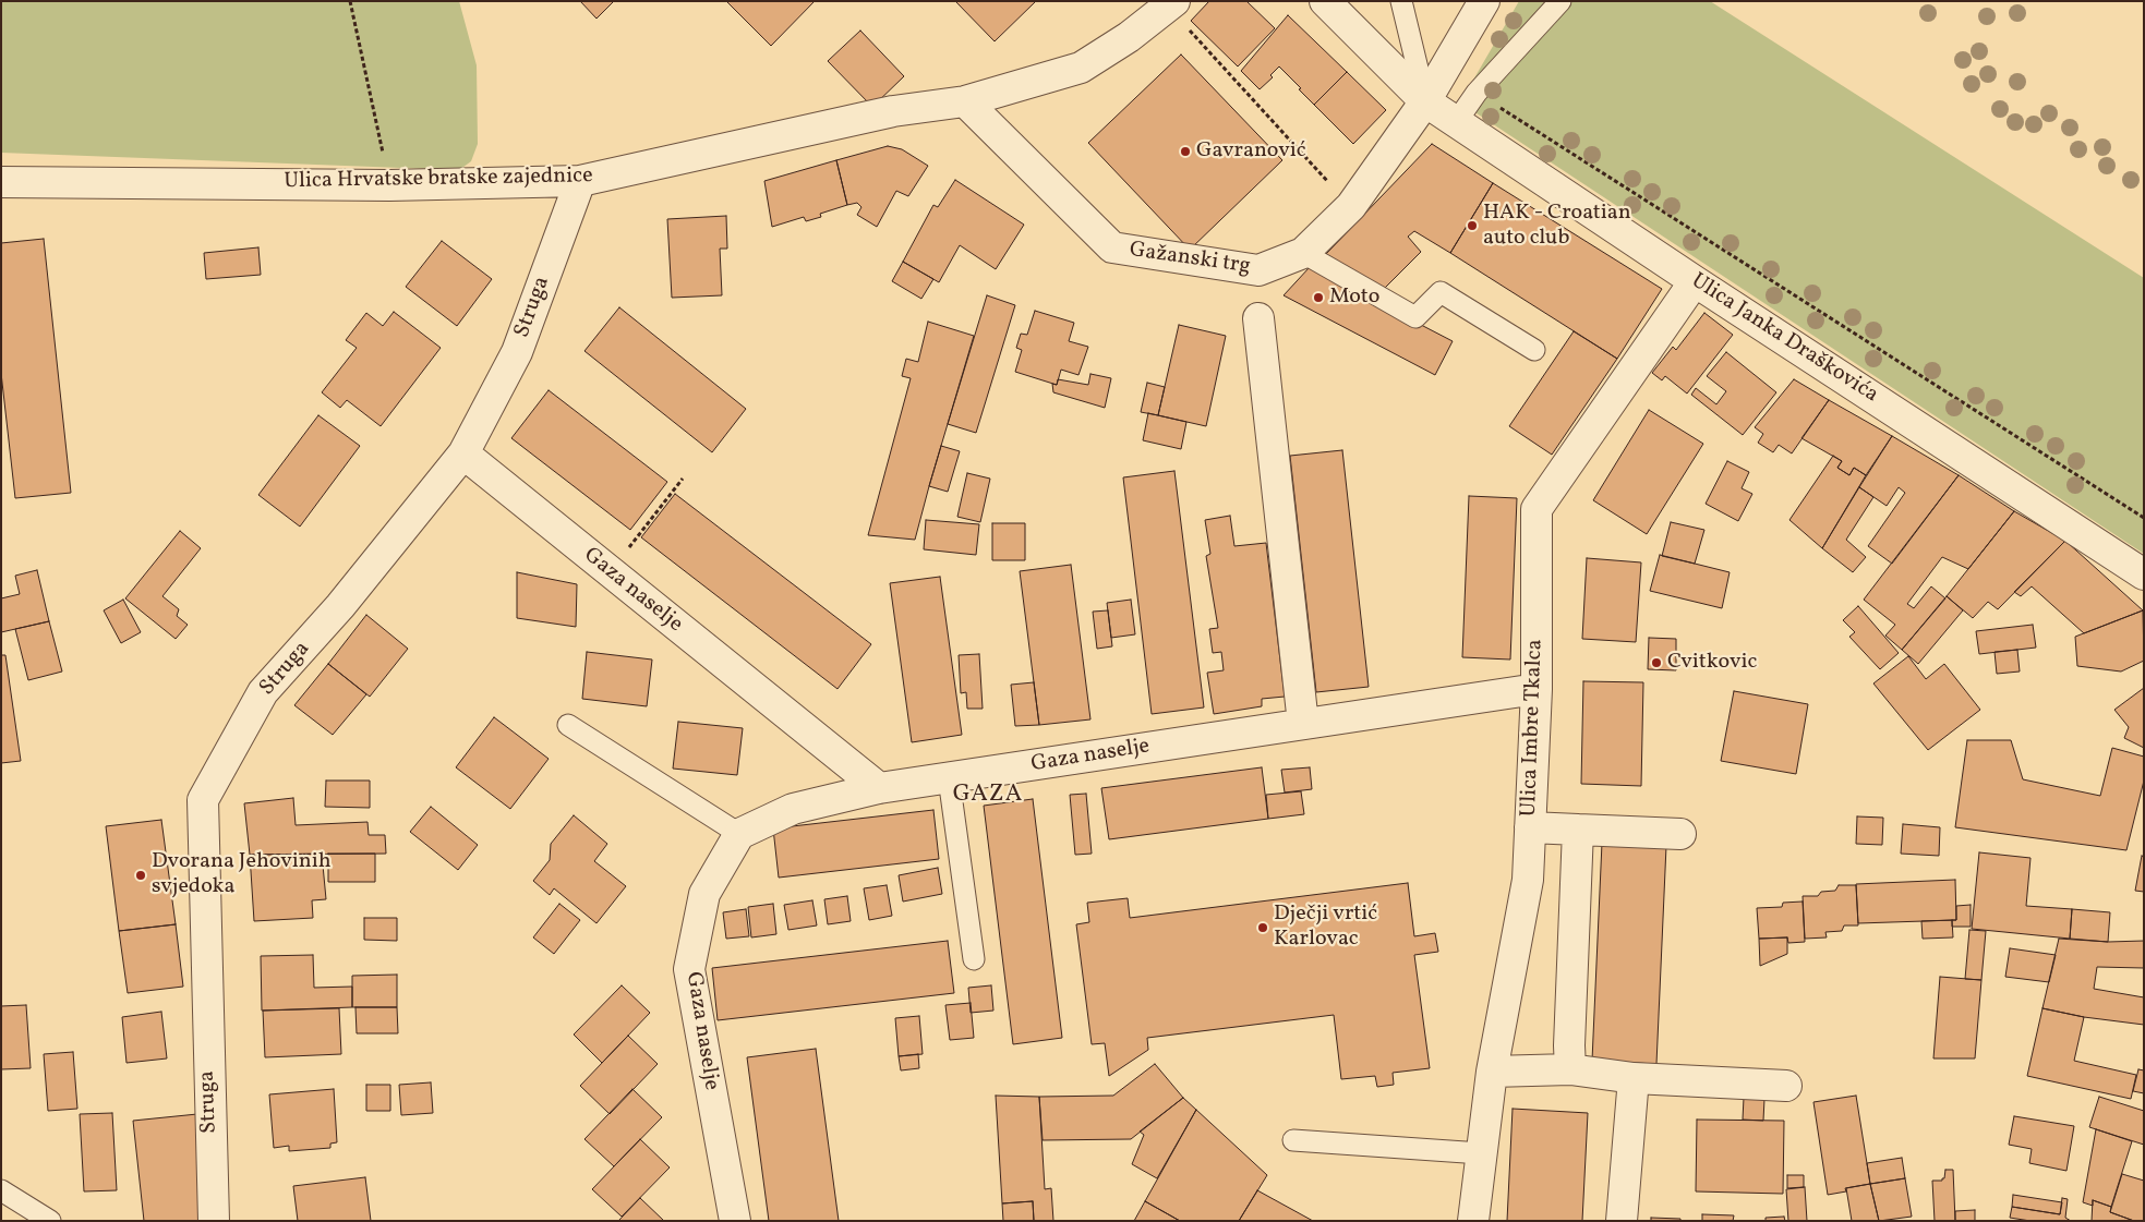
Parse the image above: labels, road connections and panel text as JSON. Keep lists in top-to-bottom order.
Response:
{
  "streets": {
    "street": [
      "Ulica Hrvatske bratske zajednice",
      "Gažanski trg",
      "Struga",
      "Ulica Janka Draškovića",
      "Gaza naselje",
      "Ulica Imbre Tkalca"
    ]
  },
  "crossings": [
    ["Ulica Hrvatske bratske zajednice", "Gažanski trg"],
    ["Ulica Hrvatske bratske zajednice", "Struga"],
    ["Gažanski trg", "Ulica Janka Draškovića"],
    ["Struga", "Gaza naselje"],
    ["Ulica Janka Draškovića", "Ulica Imbre Tkalca"],
    ["Gaza naselje", "Ulica Imbre Tkalca"]
  ],
  "districts": ["GAZA"],
  "places": [
    "Gavranović",
    "HAK - Croatian auto club",
    "Moto",
    "Cvitkovic",
    "Dvorana Jehovinih svjedoka",
    "Dječji vrtić Karlovac"
  ]
}
